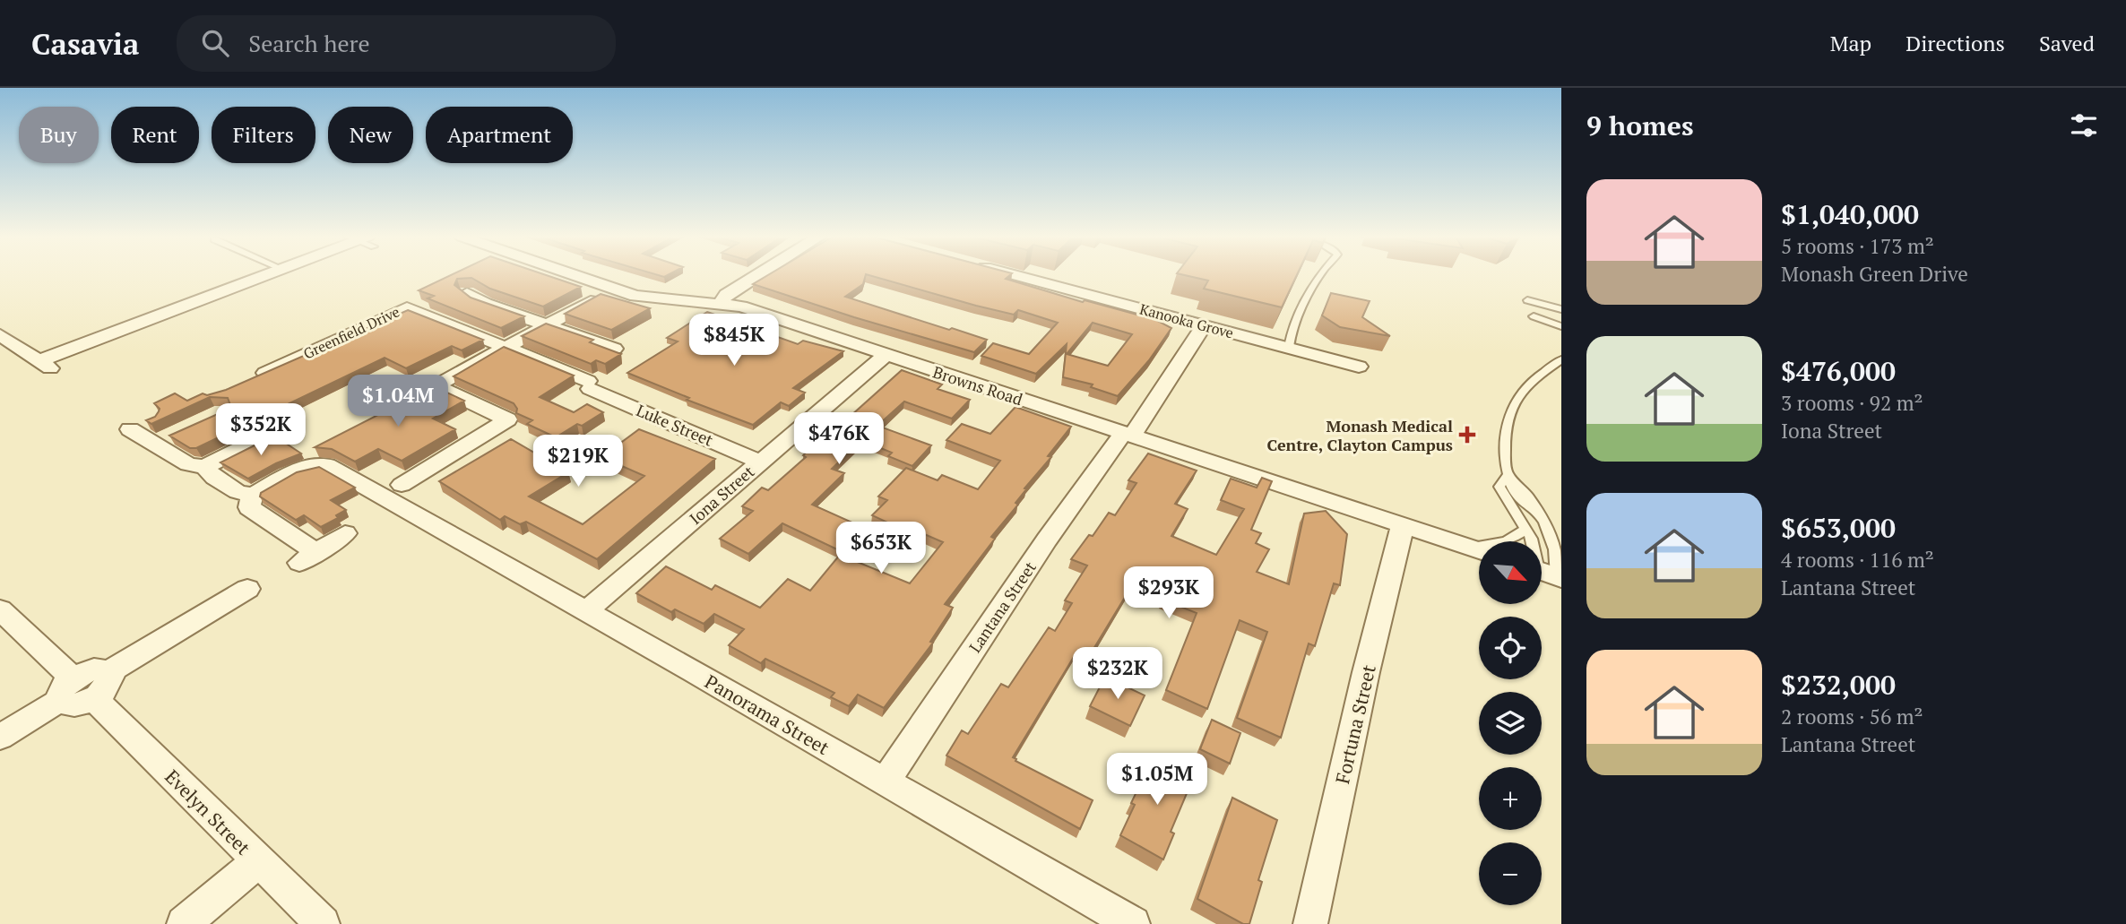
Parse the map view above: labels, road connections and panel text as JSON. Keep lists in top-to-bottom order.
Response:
{
  "streets": {
    "street": [
      "Kanooka Grove",
      "Greenfield Drive",
      "Browns Road",
      "Luke Street",
      "Iona Street",
      "Lantana Street",
      "Panorama Street",
      "Fortuna Street",
      "Evelyn Street"
    ]
  },
  "crossings": [
    ["Kanooka Grove", "Lantana Street"],
    ["Greenfield Drive", "Luke Street"],
    ["Browns Road", "Iona Street"],
    ["Browns Road", "Lantana Street"],
    ["Browns Road", "Fortuna Street"],
    ["Luke Street", "Iona Street"],
    ["Iona Street", "Panorama Street"],
    ["Lantana Street", "Panorama Street"]
  ],
  "places": {
    "health": ["Monash Medical Centre, Clayton Campus"]
  },
  "north": "bottom right",
  "page": {
    "header": "Casavia",
    "search": "Search here",
    "nav": ["Map", "Directions", "Saved"],
    "heading": "9 homes",
    "chip": [
      "Buy",
      "Rent",
      "Filters",
      "New",
      "Apartment"
    ],
    "list": [
      {
        "name": "$1,040,000",
        "note": "5 rooms · 173 m² · Monash Green Drive"
      },
      {
        "name": "$476,000",
        "note": "3 rooms · 92 m² · Iona Street"
      },
      {
        "name": "$653,000",
        "note": "4 rooms · 116 m² · Lantana Street"
      },
      {
        "name": "$232,000",
        "note": "2 rooms · 56 m² · Lantana Street"
      }
    ],
    "price": [
      "$845K",
      "$1.04M",
      "$352K",
      "$476K",
      "$219K",
      "$653K",
      "$293K",
      "$232K",
      "$1.05M"
    ],
    "map_buttons": ["+", "−"]
  }
}
